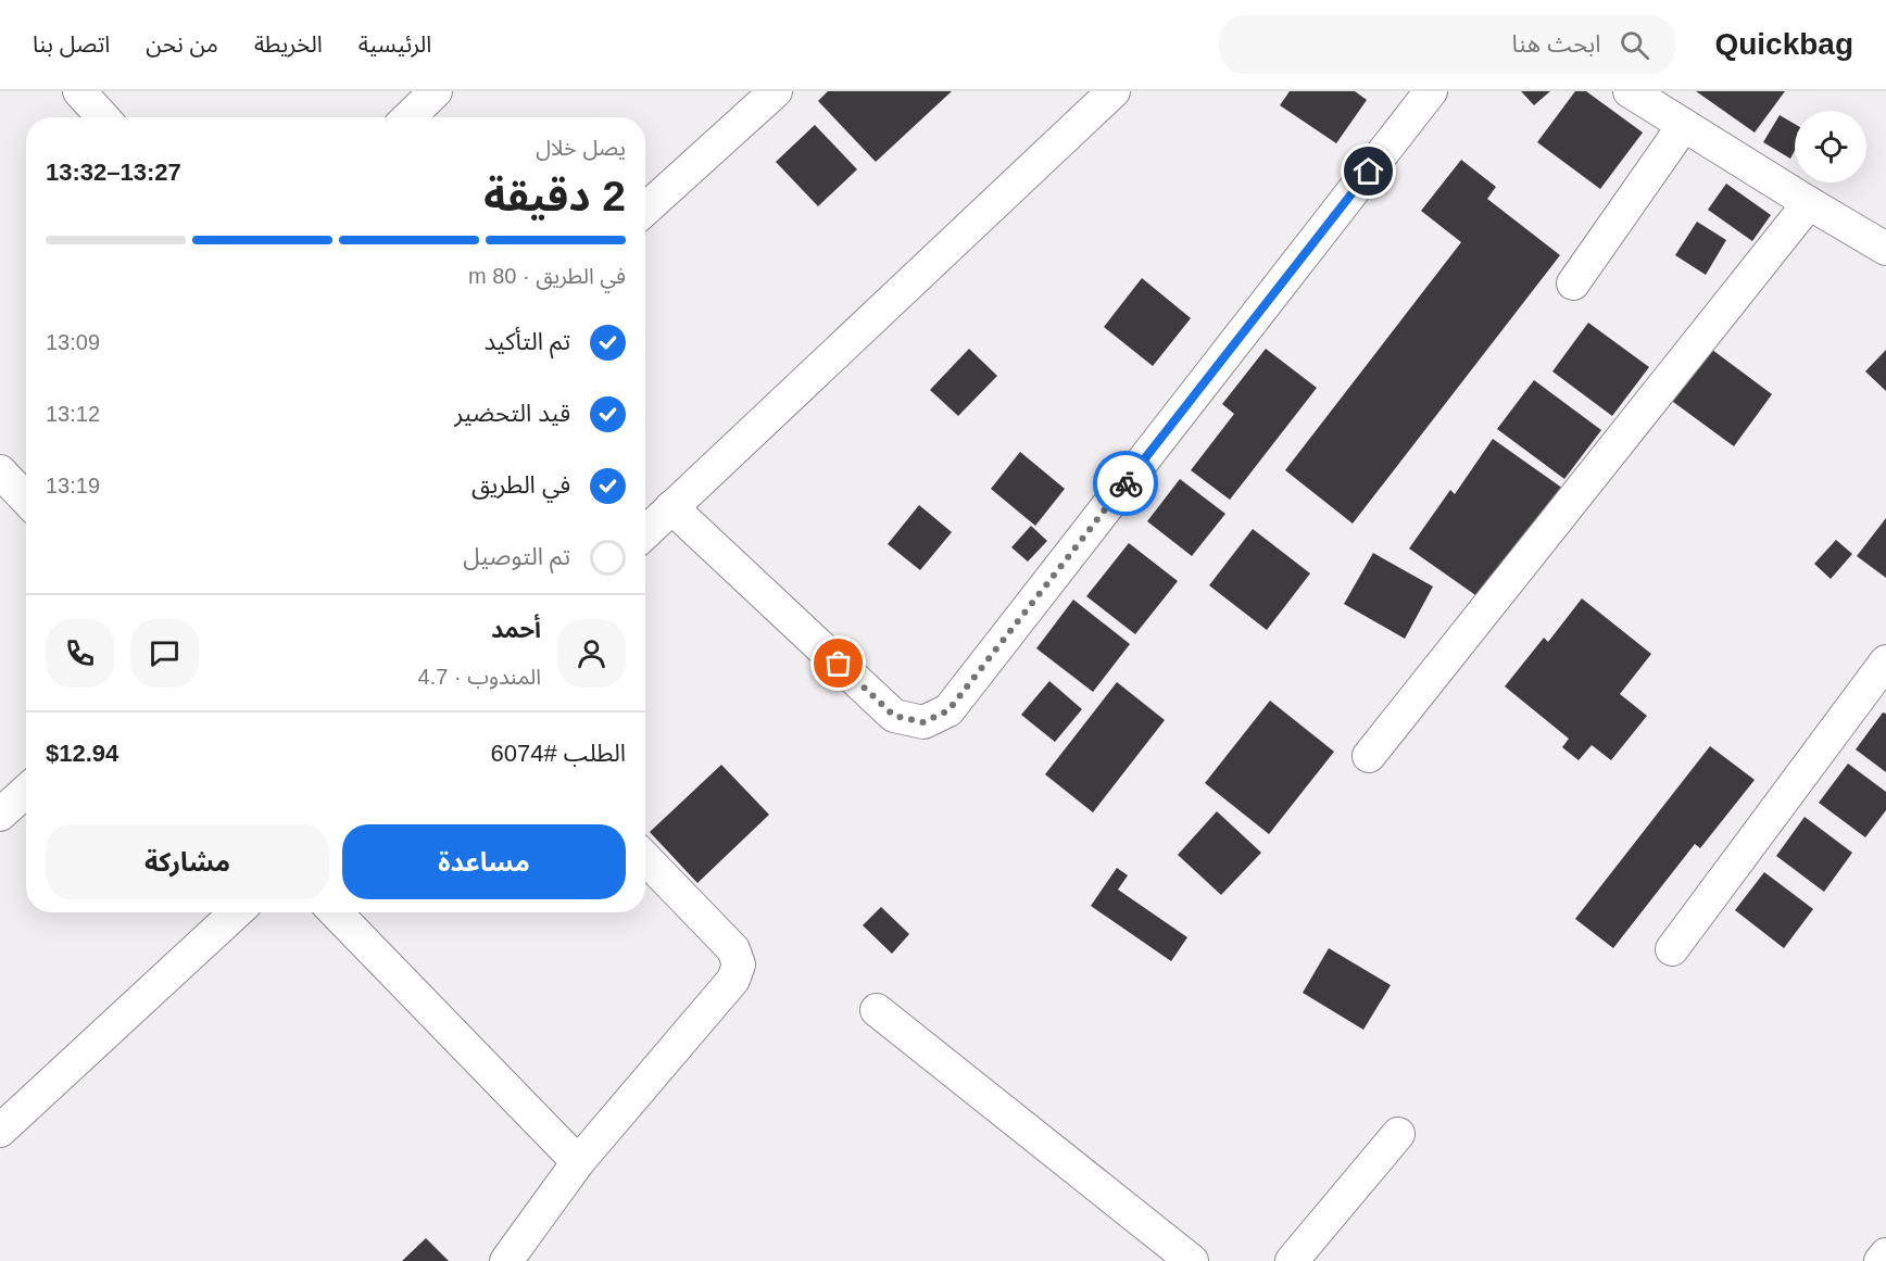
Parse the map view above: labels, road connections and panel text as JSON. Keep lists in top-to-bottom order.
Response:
{
  "page": {
    "header": "Quickbag",
    "search": "ابحث هنا",
    "nav": [
      "الرئيسية",
      "الخريطة",
      "من نحن",
      "اتصل بنا"
    ],
    "heading": ["2 دقيقة", "يصل خلال", "13:27–13:32"],
    "panel": [
      "أحمد",
      "المندوب · 4.7",
      "الطلب #6074",
      "$12.94"
    ],
    "bar": "في الطريق · 80 m",
    "list": [
      ["تم التأكيد", "13:09"],
      ["قيد التحضير", "13:12"],
      ["في الطريق", "13:19"],
      "تم التوصيل"
    ],
    "buttons": ["مساعدة", "مشاركة"]
  }
}
